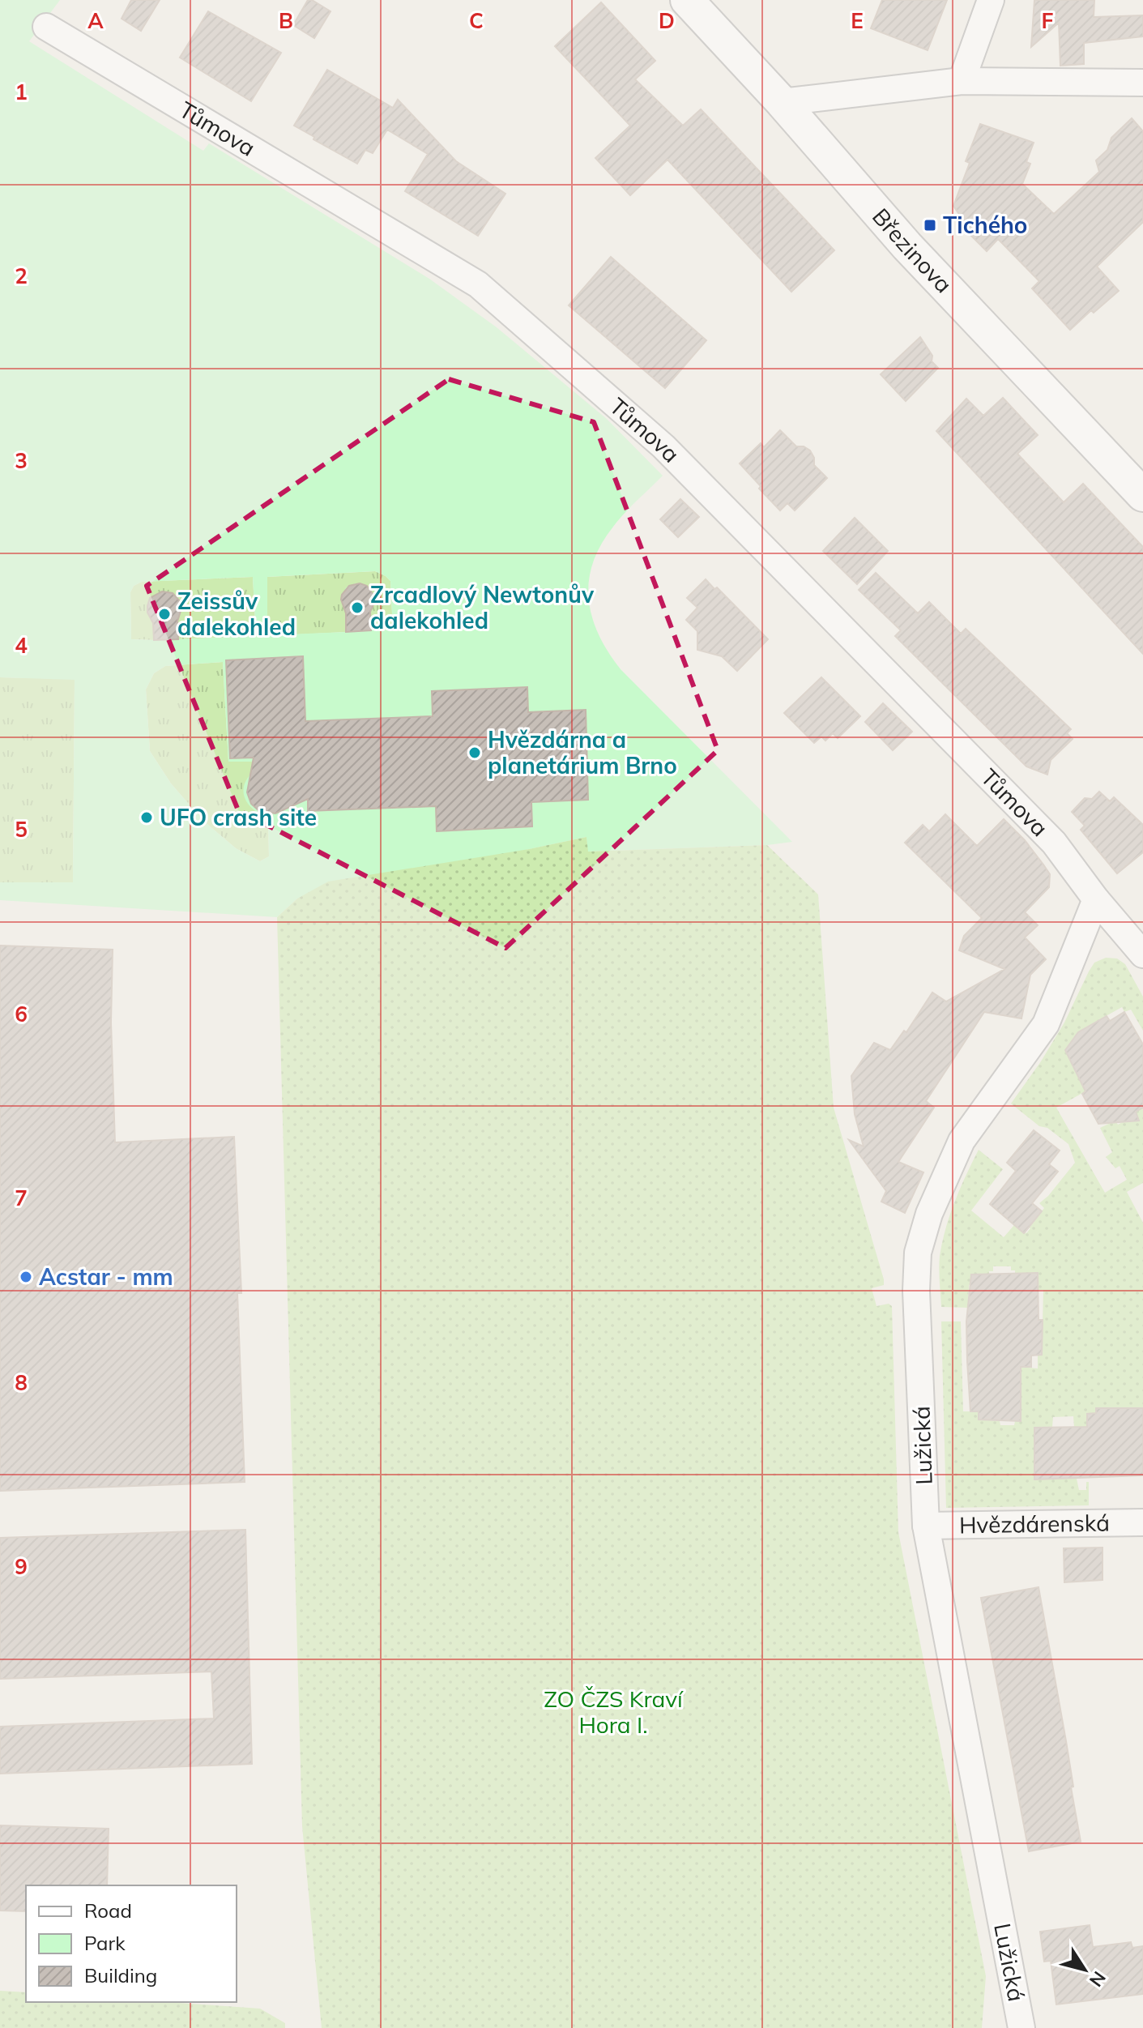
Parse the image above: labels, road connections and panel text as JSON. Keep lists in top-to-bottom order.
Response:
{
  "streets": {
    "street": [
      "Tůmova",
      "Březinova",
      "Lužická",
      "Hvězdárenská"
    ]
  },
  "crossings": [
    ["Tůmova", "Lužická"],
    ["Lužická", "Hvězdárenská"]
  ],
  "parks": ["ZO ČZS Kraví Hora I."],
  "places": {
    "transit": ["Tichého"],
    "other": [
      "Zrcadlový Newtonův dalekohled",
      "Zeissův dalekohled",
      "Hvězdárna a planetárium Brno",
      "UFO crash site",
      "Acstar - mm"
    ]
  },
  "legend": ["Road", "Park", "Building"],
  "north": "bottom right",
  "grid": {
    "columns": [
      "A",
      "B",
      "C",
      "D",
      "E",
      "F"
    ],
    "rows": [
      "1",
      "2",
      "3",
      "4",
      "5",
      "6",
      "7",
      "8",
      "9"
    ]
  }
}
